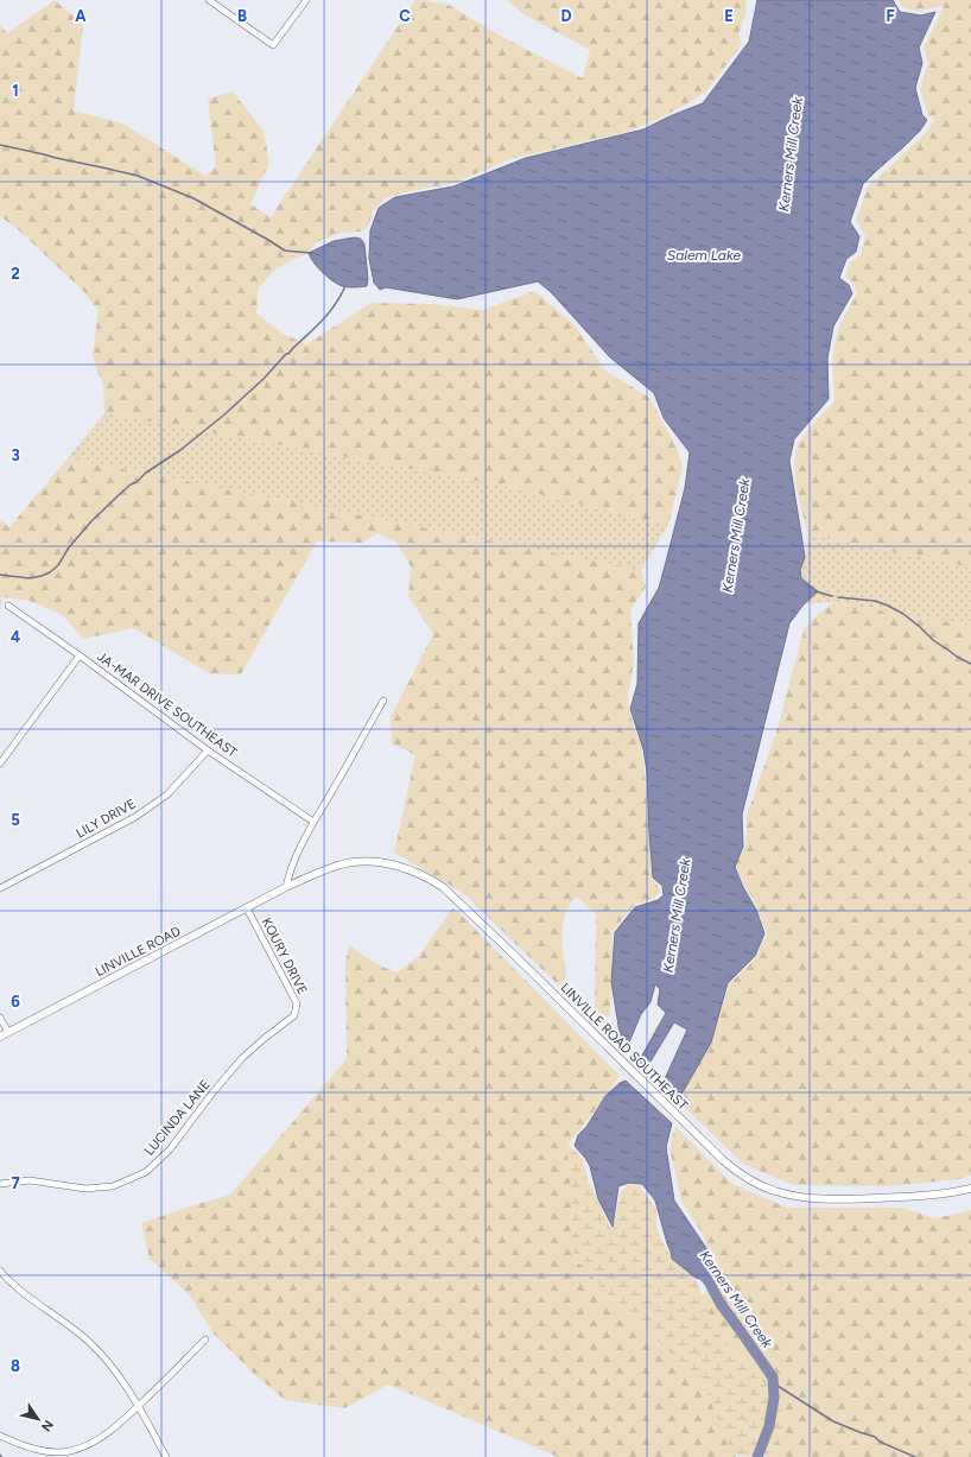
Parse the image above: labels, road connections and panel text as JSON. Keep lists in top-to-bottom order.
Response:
{
  "streets": {
    "main road": ["LINVILLE ROAD", "LINVILLE ROAD SOUTHEAST"],
    "street": [
      "JA-MAR DRIVE SOUTHEAST",
      "LILY DRIVE",
      "KOURY DRIVE",
      "LUCINDA LANE"
    ]
  },
  "crossings": [
    ["JA-MAR DRIVE SOUTHEAST", "LILY DRIVE"],
    ["LINVILLE ROAD", "KOURY DRIVE"],
    ["LINVILLE ROAD", "LINVILLE ROAD SOUTHEAST"],
    ["KOURY DRIVE", "LUCINDA LANE"]
  ],
  "water": ["Kerners Mill Creek", "Salem Lake"],
  "north": "bottom right",
  "grid": {
    "columns": [
      "A",
      "B",
      "C",
      "D",
      "E",
      "F"
    ],
    "rows": [
      "1",
      "2",
      "3",
      "4",
      "5",
      "6",
      "7",
      "8"
    ]
  }
}
